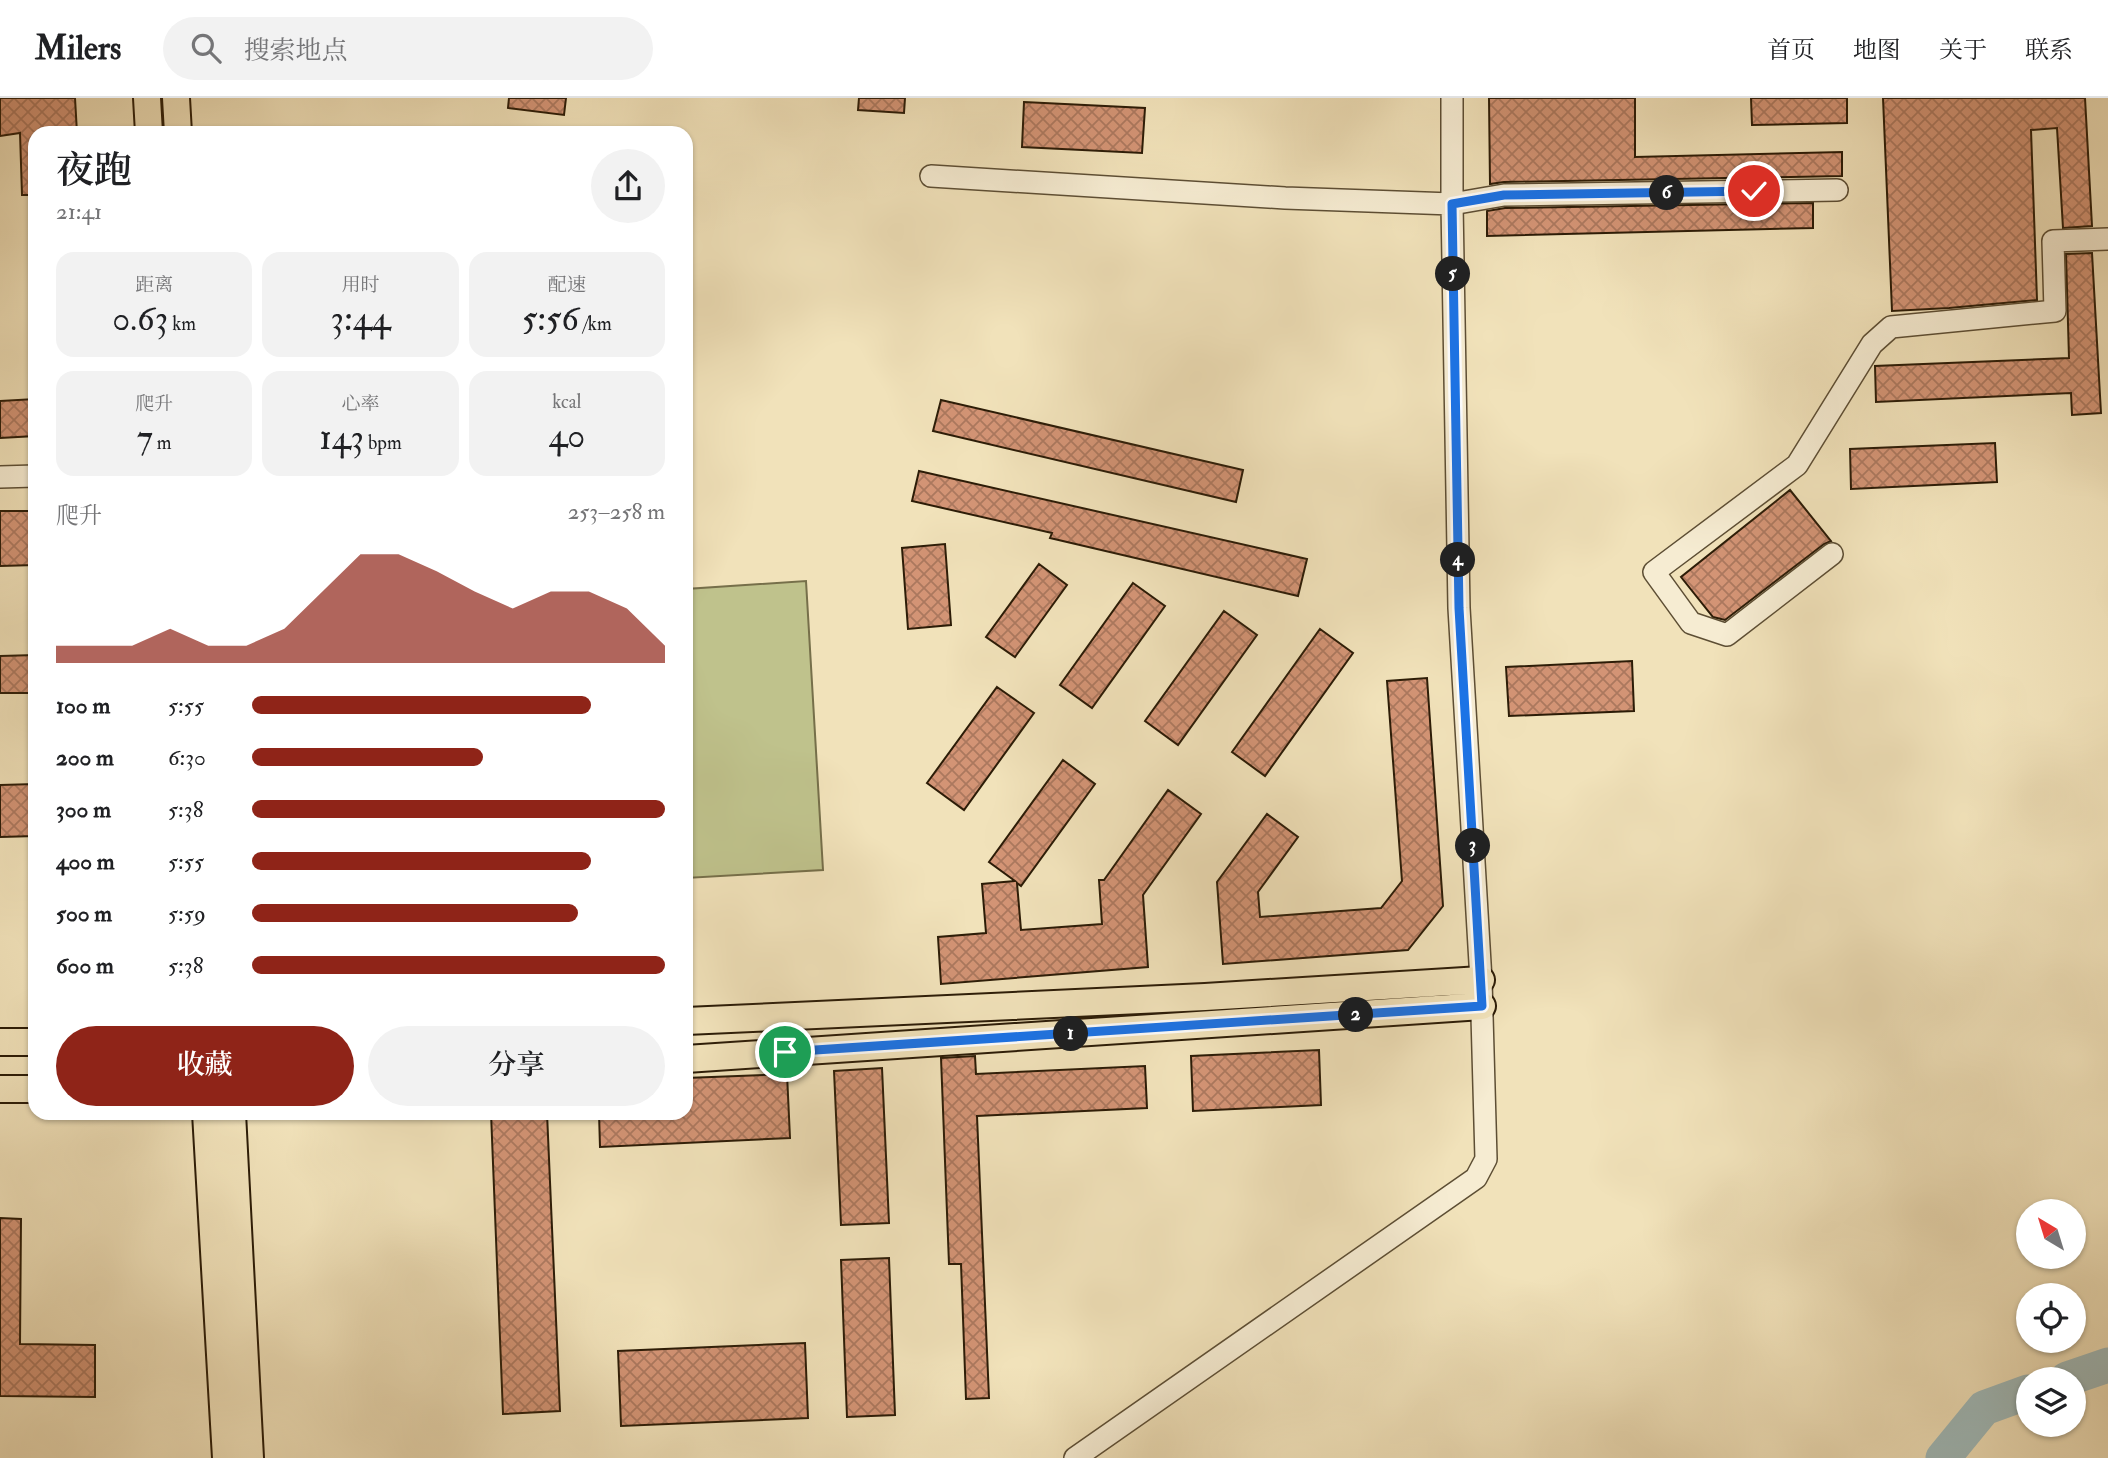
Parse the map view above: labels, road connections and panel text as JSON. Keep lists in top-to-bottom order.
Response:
{
  "north": "top left",
  "page": {
    "header": "Milers",
    "search": "搜索地点",
    "nav": [
      "首页",
      "地图",
      "关于",
      "联系"
    ],
    "heading": ["夜跑", "21:41"],
    "pins": [
      "6",
      "5",
      "4",
      "3",
      "2",
      "1"
    ],
    "stats": [
      ["距离", "0.63 km"],
      ["用时", "3:44"],
      ["配速", "5:56 /km"],
      ["爬升", "7 m"],
      ["心率", "143 bpm"],
      ["kcal", "40"]
    ],
    "chart": ["爬升", "253–258 m"],
    "list": [
      {
        "name": "100 m",
        "note": "5:55"
      },
      {
        "name": "200 m",
        "note": "6:30"
      },
      {
        "name": "300 m",
        "note": "5:38"
      },
      {
        "name": "400 m",
        "note": "5:55"
      },
      {
        "name": "500 m",
        "note": "5:59"
      },
      {
        "name": "600 m",
        "note": "5:38"
      }
    ],
    "buttons": ["收藏", "分享"]
  }
}
